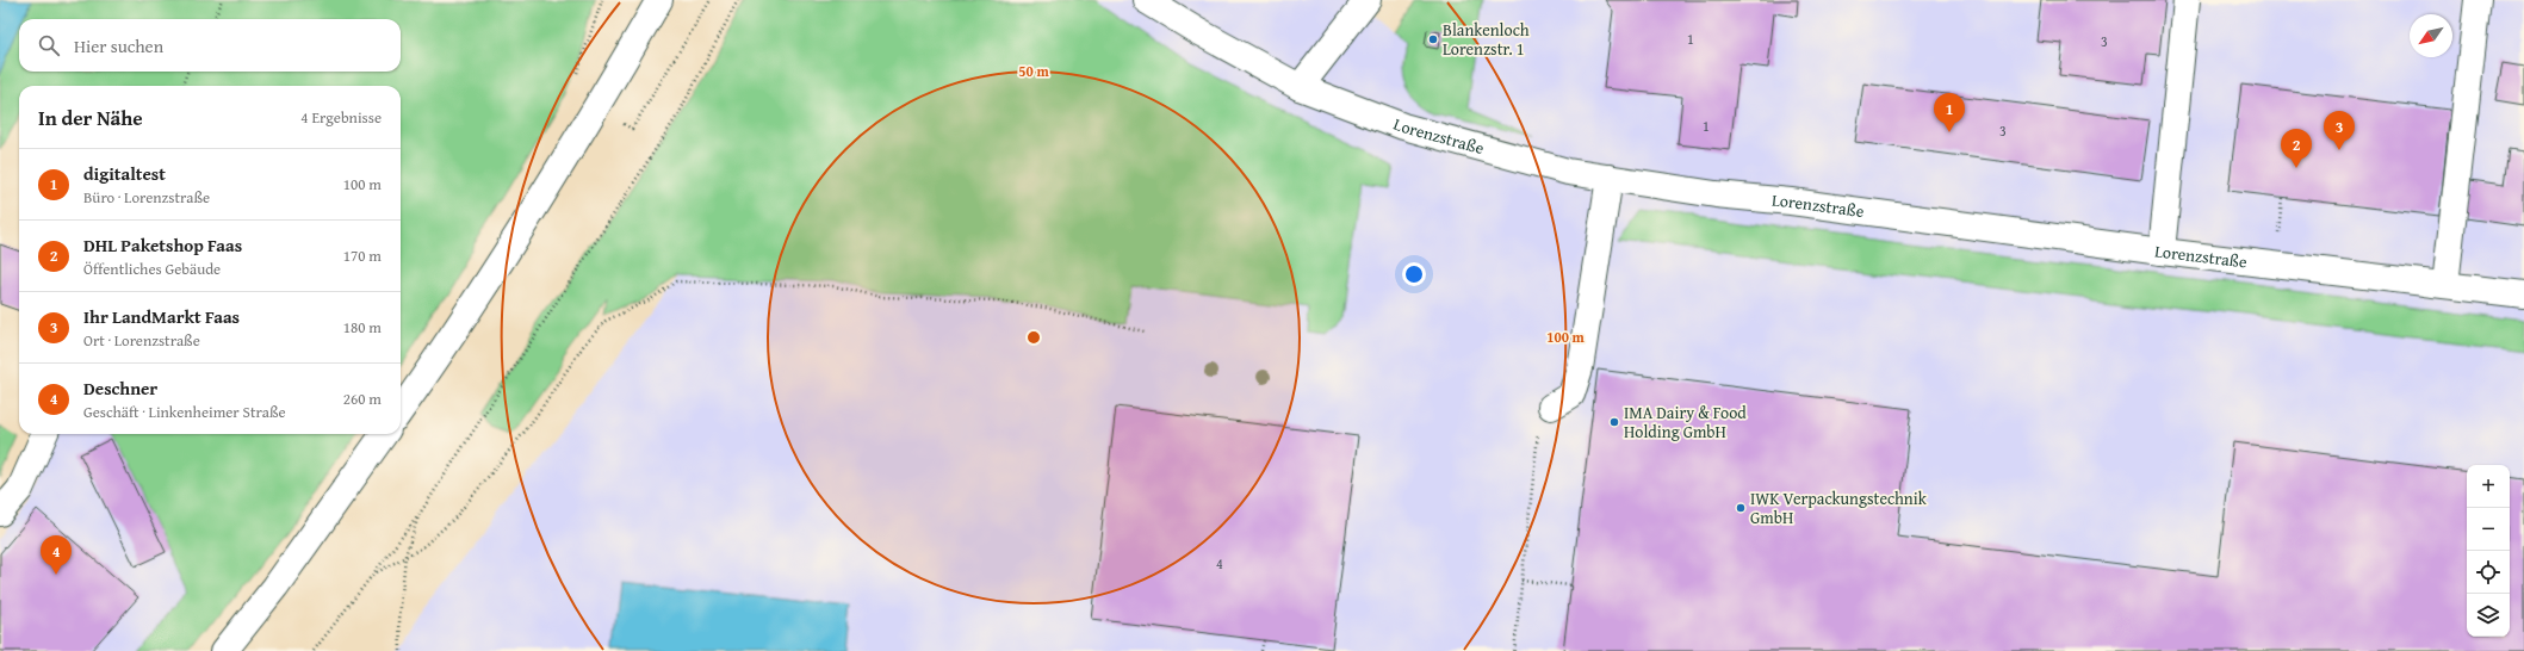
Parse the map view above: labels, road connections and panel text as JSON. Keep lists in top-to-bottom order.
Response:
{
  "streets": {
    "street": ["Lorenzstraße"]
  },
  "places": ["Blankenloch Lorenzstr. 1", "IMA Dairy & Food Holding GmbH", "IWK Verpackungstechnik GmbH"],
  "house_numbers": [
    "1",
    "3",
    "1",
    "3",
    "4"
  ],
  "north": "bottom left",
  "page": {
    "search": "Hier suchen",
    "heading": ["In der Nähe", "4 Ergebnisse"],
    "pins": [
      "1",
      "3",
      "2",
      "4"
    ],
    "list": [
      {
        "mark": "1",
        "name": "digitaltest",
        "note": "Büro · Lorenzstraße",
        "value": "100 m"
      },
      {
        "mark": "2",
        "name": "DHL Paketshop Faas",
        "note": "Öffentliches Gebäude",
        "value": "170 m"
      },
      {
        "mark": "3",
        "name": "Ihr LandMarkt Faas",
        "note": "Ort · Lorenzstraße",
        "value": "180 m"
      },
      {
        "mark": "4",
        "name": "Deschner",
        "note": "Geschäft · Linkenheimer Straße",
        "value": "260 m"
      }
    ],
    "map_buttons": ["+", "−"]
  },
  "rings": ["50 m", "100 m"]
}
